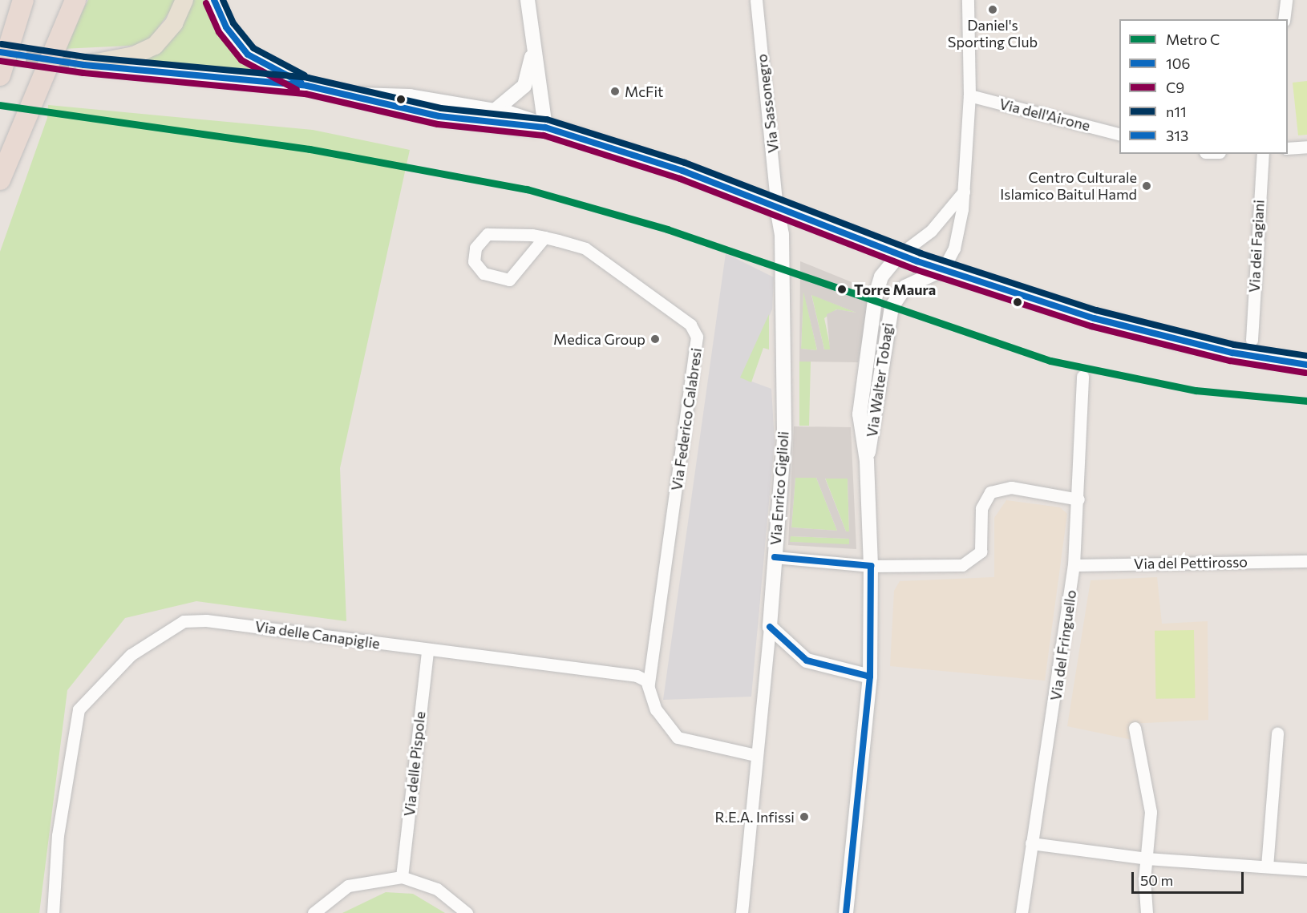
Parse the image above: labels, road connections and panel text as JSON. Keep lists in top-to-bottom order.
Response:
{
  "streets": {
    "street": [
      "Via Sassonegro",
      "Via dell'Airone",
      "Via dei Fagiani",
      "Via Walter Tobagi",
      "Via Federico Calabresi",
      "Via Enrico Giglioli",
      "Via del Pettirosso",
      "Via delle Canapiglie",
      "Via del Fringuello",
      "Via delle Pispole"
    ]
  },
  "crossings": [
    ["Via Sassonegro", "Via Enrico Giglioli"],
    ["Via Federico Calabresi", "Via delle Canapiglie"],
    ["Via del Pettirosso", "Via del Fringuello"],
    ["Via delle Canapiglie", "Via delle Pispole"]
  ],
  "places": [
    "Daniel's Sporting Club",
    "McFit",
    "Centro Culturale Islamico Baitul Hamd",
    "Torre Maura",
    "Medica Group",
    "R.E.A. Infissi"
  ],
  "lines": [
    "transit line 106",
    "transit line n11",
    "transit line C9",
    "metro line C",
    "transit line 313"
  ],
  "legend": [
    "Metro C",
    "106",
    "C9",
    "n11",
    "313"
  ],
  "scale_bar": "50 m"
}
